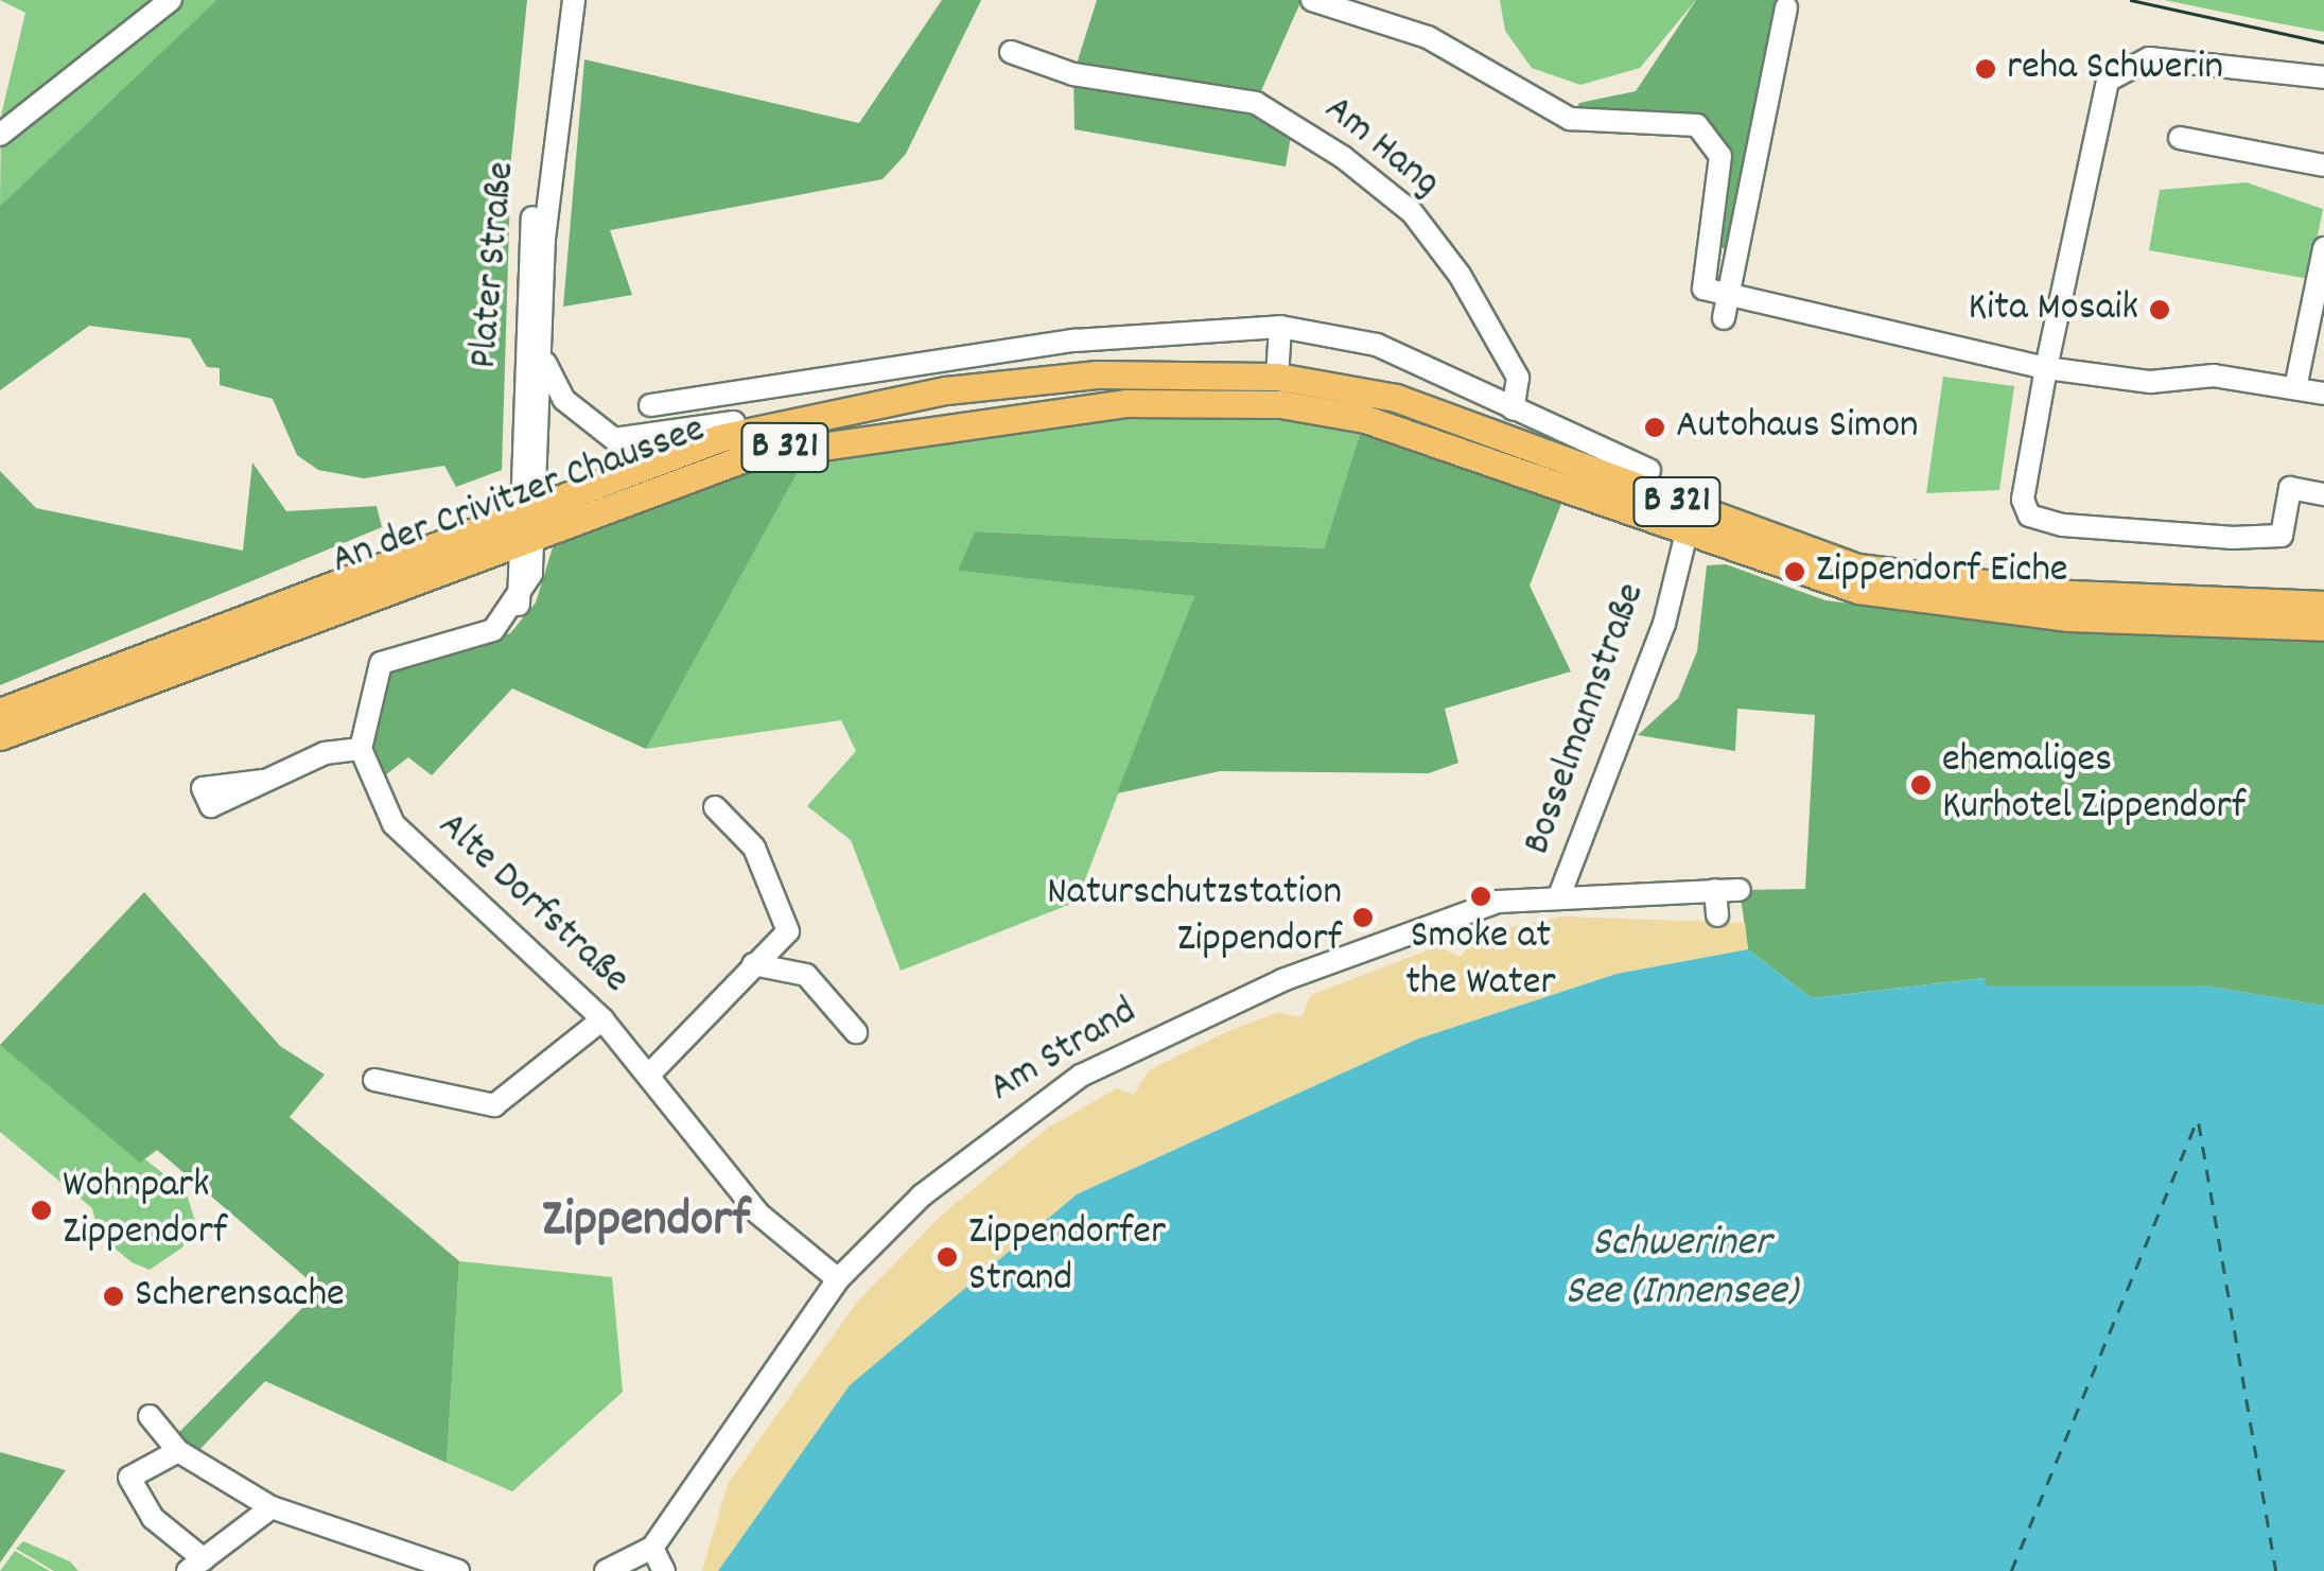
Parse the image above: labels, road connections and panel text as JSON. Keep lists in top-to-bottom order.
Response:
{
  "streets": {
    "main road": ["B 321", "An der Crivitzer Chaussee"],
    "street": [
      "Am Hang",
      "Plater Straße",
      "Bosselmannstraße",
      "Alte Dorfstraße",
      "Am Strand"
    ]
  },
  "crossings": [
    ["Am Hang", "An der Crivitzer Chaussee"],
    ["Plater Straße", "B 321"],
    ["Plater Straße", "An der Crivitzer Chaussee"],
    ["B 321", "An der Crivitzer Chaussee"],
    ["An der Crivitzer Chaussee", "Bosselmannstraße"],
    ["Bosselmannstraße", "Am Strand"],
    ["Alte Dorfstraße", "Am Strand"]
  ],
  "districts": ["Zippendorf"],
  "water": ["Schweriner See (Innensee)"],
  "places": [
    "reha Schwerin",
    "Kita Mosaik",
    "Autohaus Simon",
    "Zippendorf Eiche",
    "ehemaliges Kurhotel Zippendorf",
    "Smoke at the Water",
    "Naturschutzstation Zippendorf",
    "Wohnpark Zippendorf",
    "Zippendorfer Strand",
    "Scherensache"
  ]
}
